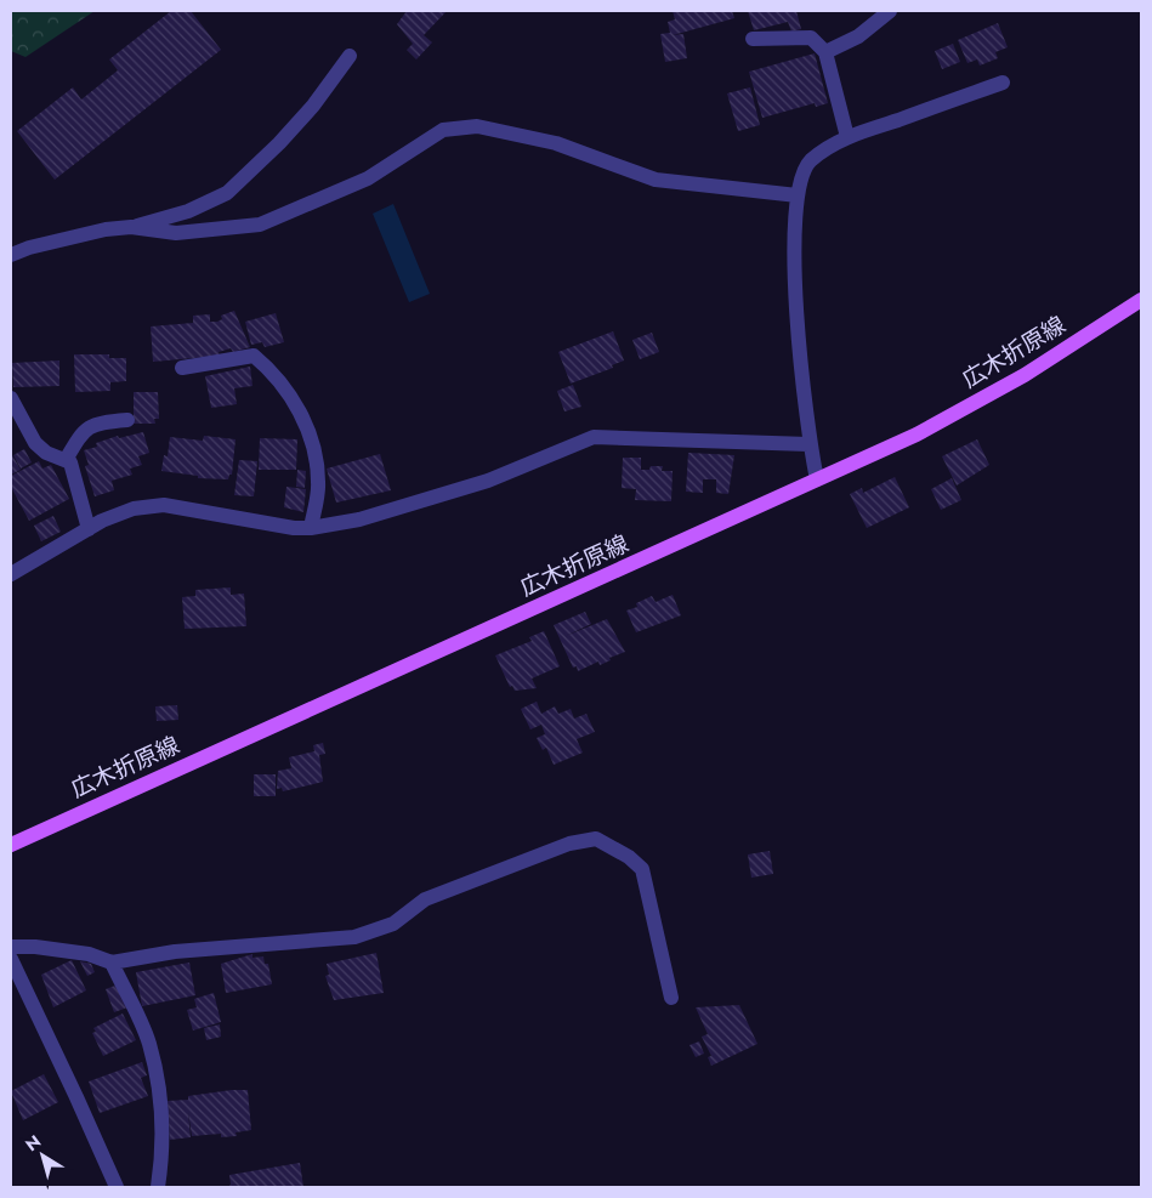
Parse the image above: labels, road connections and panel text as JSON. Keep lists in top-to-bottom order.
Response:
{
  "streets": {
    "main road": ["広木折原線"]
  },
  "north": "top left"
}
